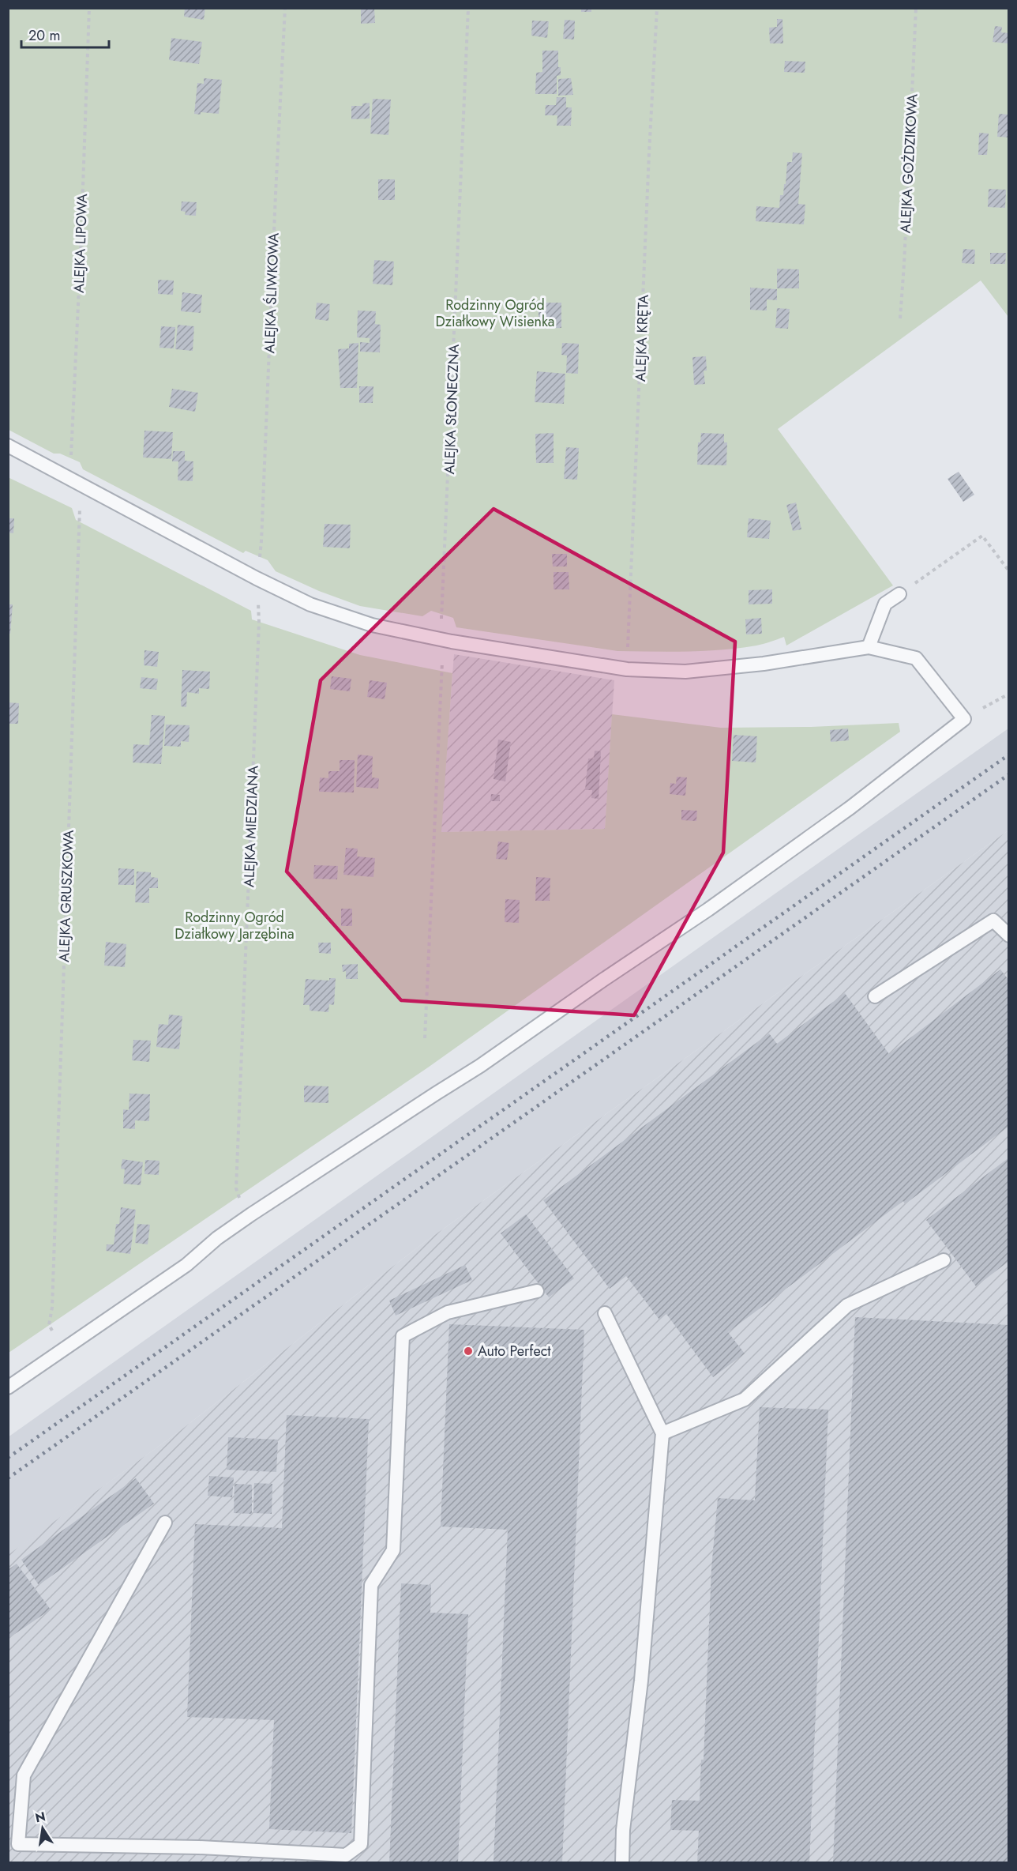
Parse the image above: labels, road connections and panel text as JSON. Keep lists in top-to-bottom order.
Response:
{
  "streets": {
    "path": [
      "ALEJKA GOŻDZIKOWA",
      "ALEJKA LIPOWA",
      "ALEJKA ŚLIWKOWA",
      "ALEJKA KRĘTA",
      "ALEJKA SŁONECZNA",
      "ALEJKA MIEDZIANA",
      "ALEJKA GRUSZKOWA"
    ]
  },
  "crossings": [
    ["ALEJKA LIPOWA", "ALEJKA GRUSZKOWA"],
    ["ALEJKA ŚLIWKOWA", "ALEJKA MIEDZIANA"]
  ],
  "parks": ["Rodzinny Ogród Działkowy Wisienka", "Rodzinny Ogród Działkowy Jarzębina"],
  "places": ["Auto Perfect"],
  "scale_bar": "20 m",
  "north": "top"
}
